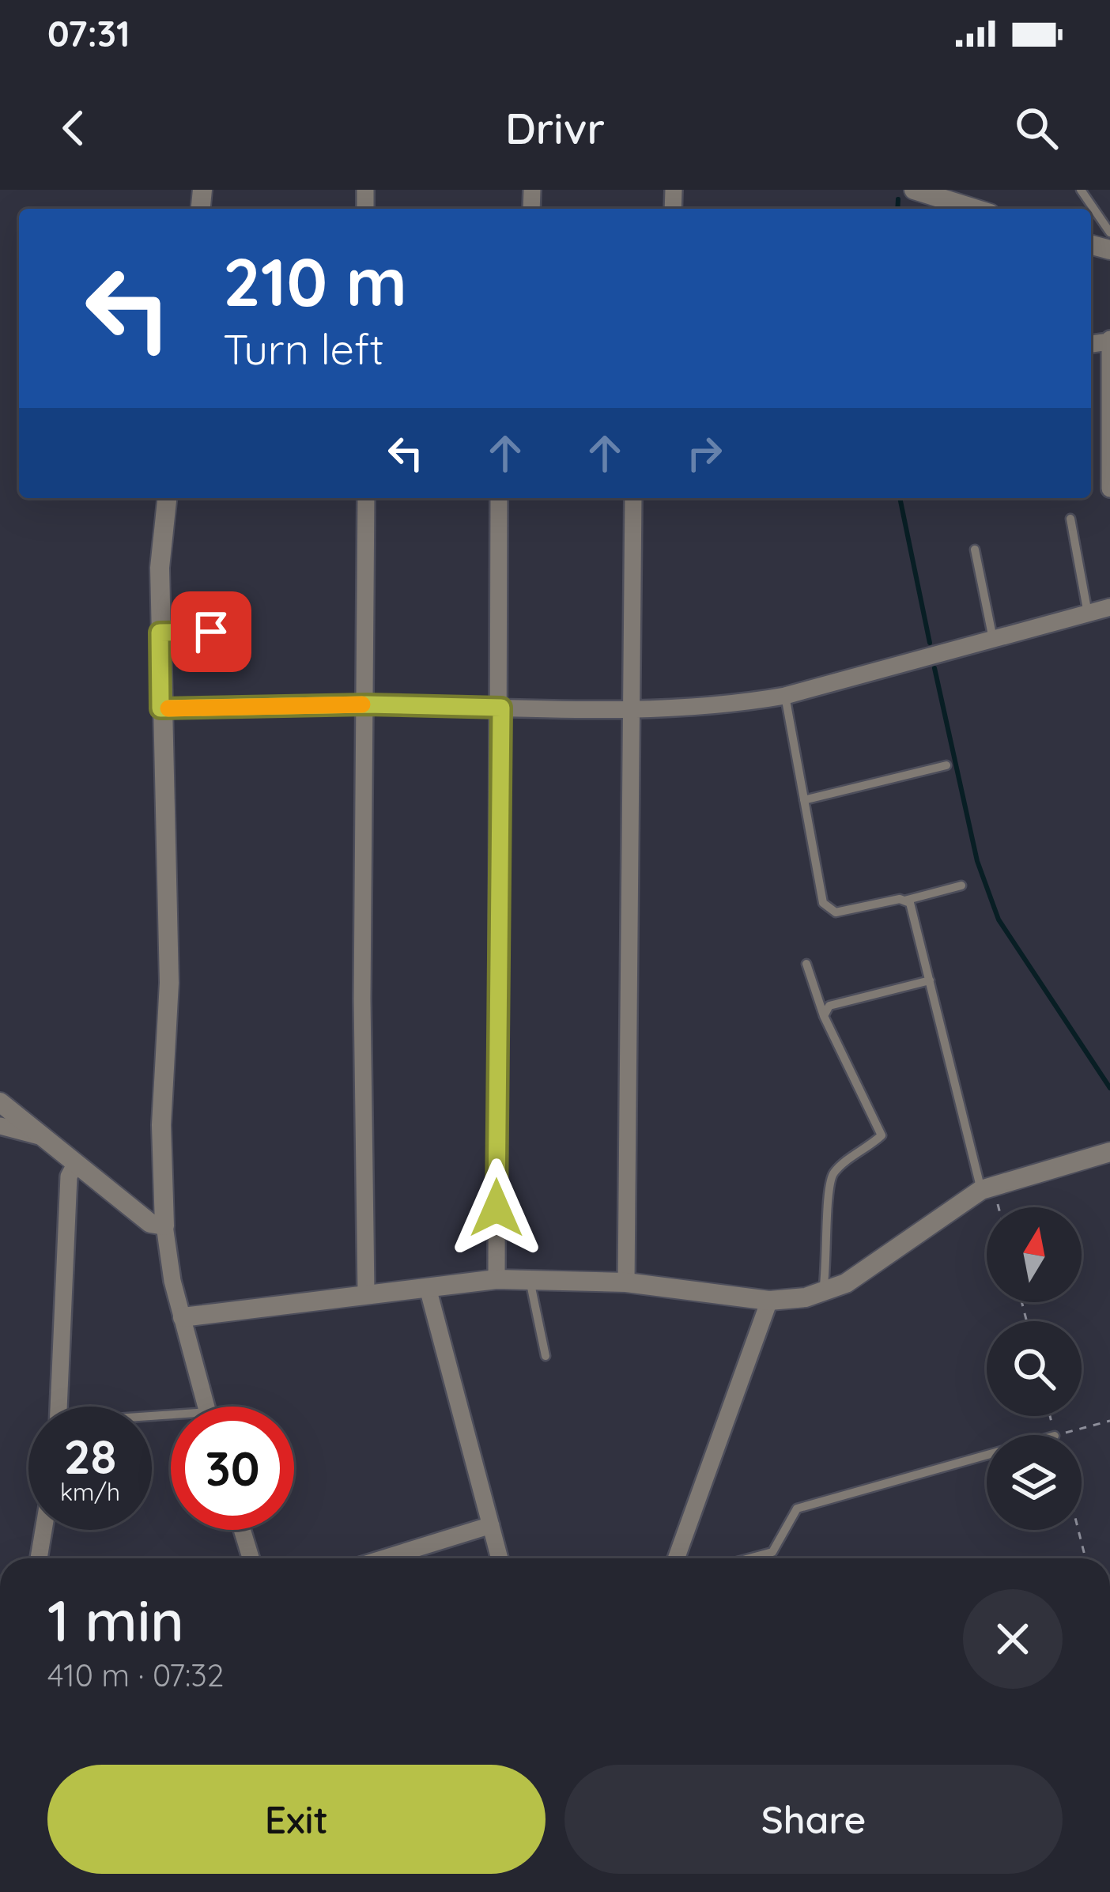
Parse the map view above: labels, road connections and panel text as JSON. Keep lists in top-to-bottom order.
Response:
{
  "north": "top",
  "page": {
    "status": "07:31",
    "header": "Drivr",
    "turn": ["210 m", "Turn left"],
    "speed": "28 km/h",
    "limit": "30",
    "heading": ["1 min", "410 m · 07:32"],
    "buttons": ["Exit", "Share"]
  }
}
